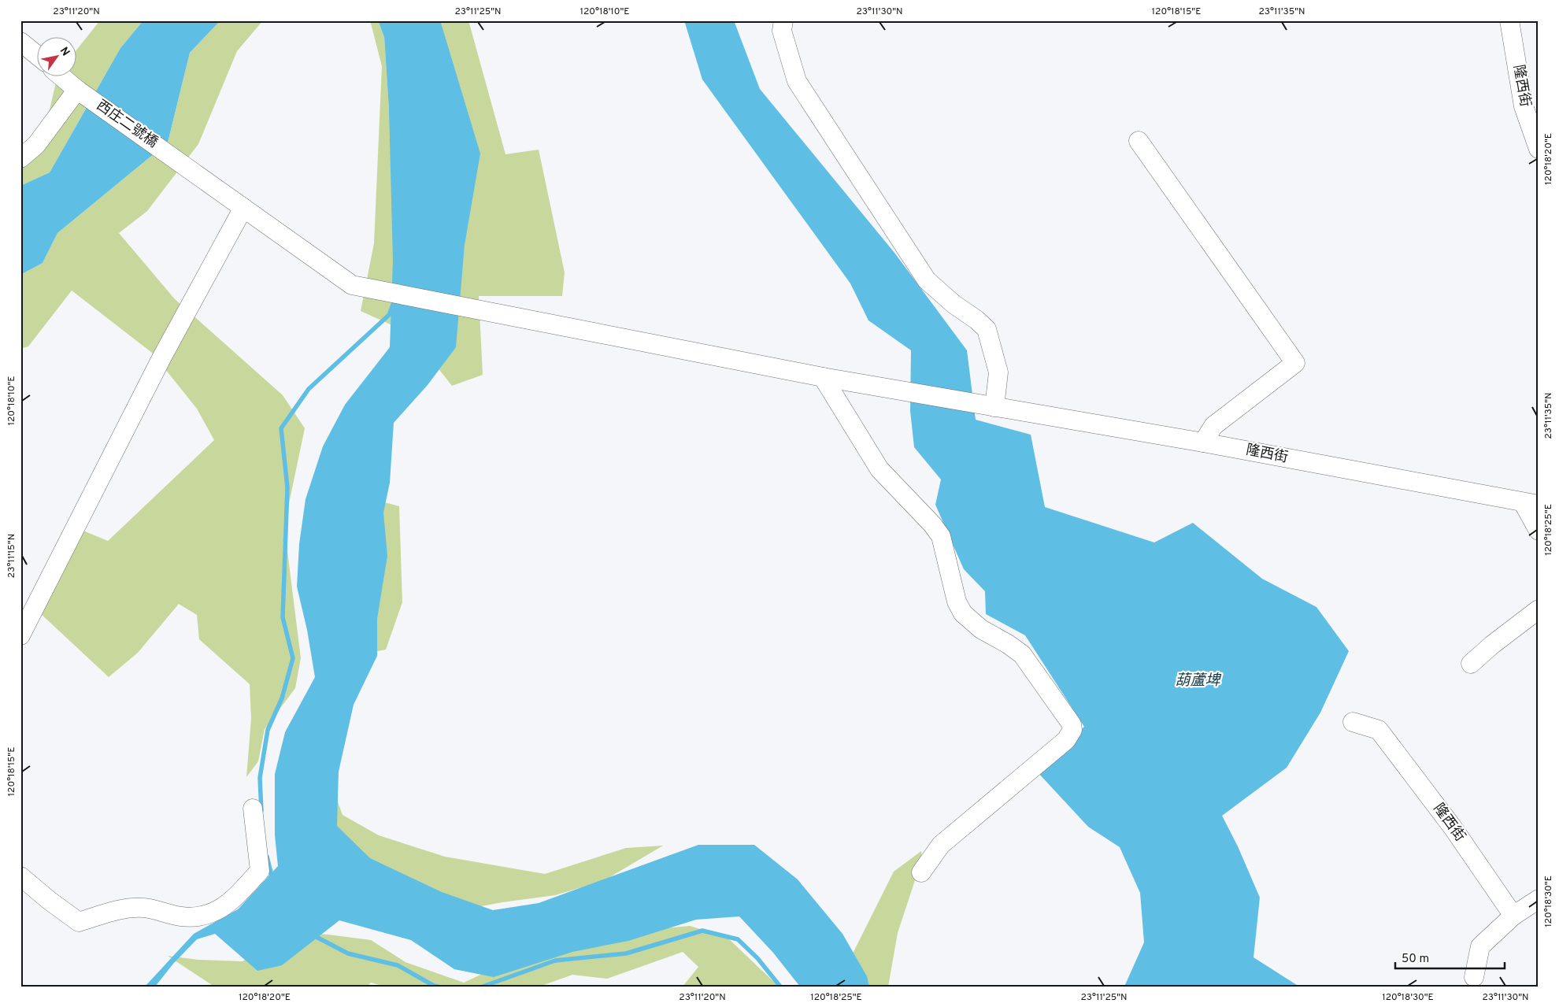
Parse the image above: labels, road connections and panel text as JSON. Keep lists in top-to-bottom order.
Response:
{
  "streets": {
    "street": ["隆西街", "西庄二號橋"]
  },
  "crossings": [
    ["隆西街", "西庄二號橋"]
  ],
  "water": ["葫蘆埤"],
  "scale_bar": "50 m",
  "north": "top right",
  "coordinates": [
    "23°11'20\"N",
    "23°11'25\"N",
    "120°18'10\"E",
    "23°11'30\"N",
    "120°18'15\"E",
    "23°11'35\"N",
    "120°18'20\"E",
    "120°18'25\"E",
    "23°11'15\"N",
    "120°18'30\"E"
  ]
}
